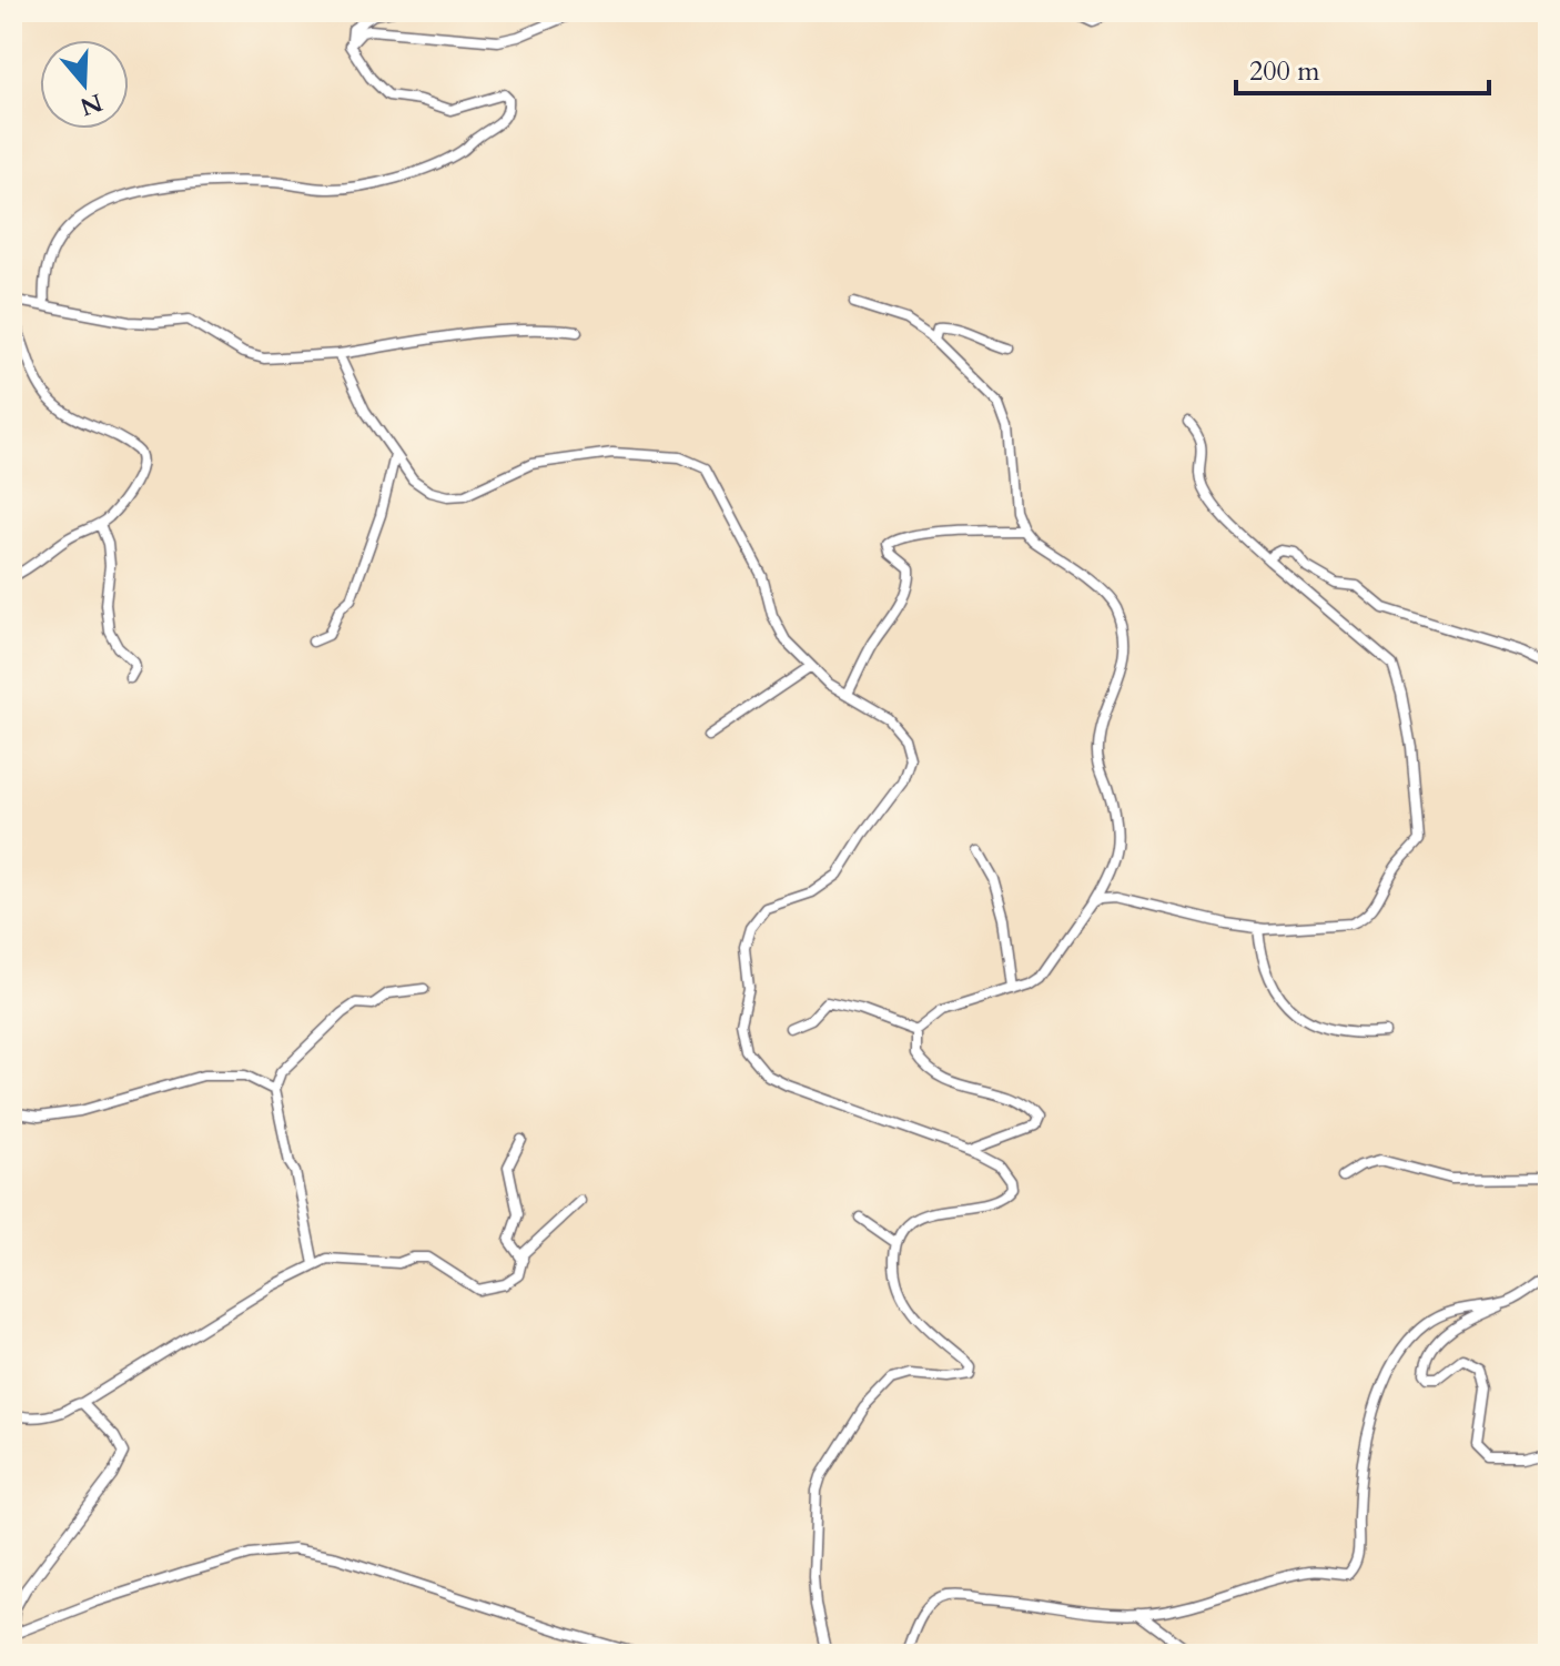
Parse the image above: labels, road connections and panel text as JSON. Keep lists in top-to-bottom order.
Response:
{
  "scale_bar": "200 m",
  "north": "bottom"
}
